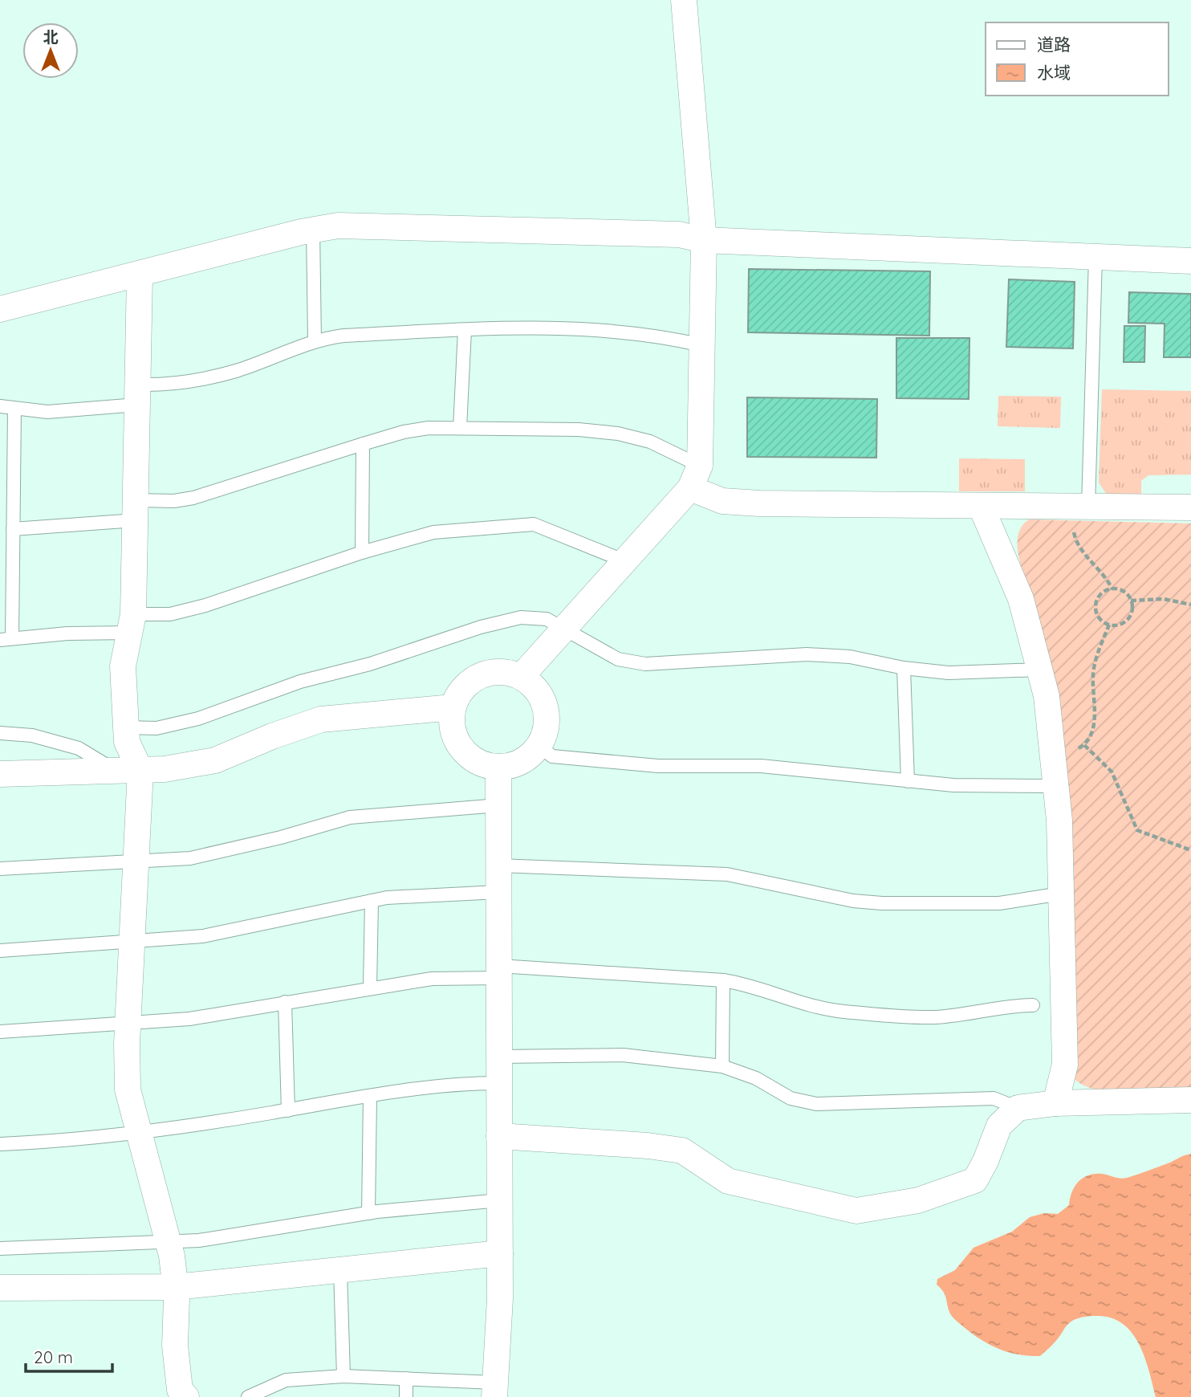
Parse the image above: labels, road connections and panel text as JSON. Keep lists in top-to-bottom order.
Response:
{
  "legend": ["道路", "水域"],
  "scale_bar": "20 m",
  "north": "top"
}
